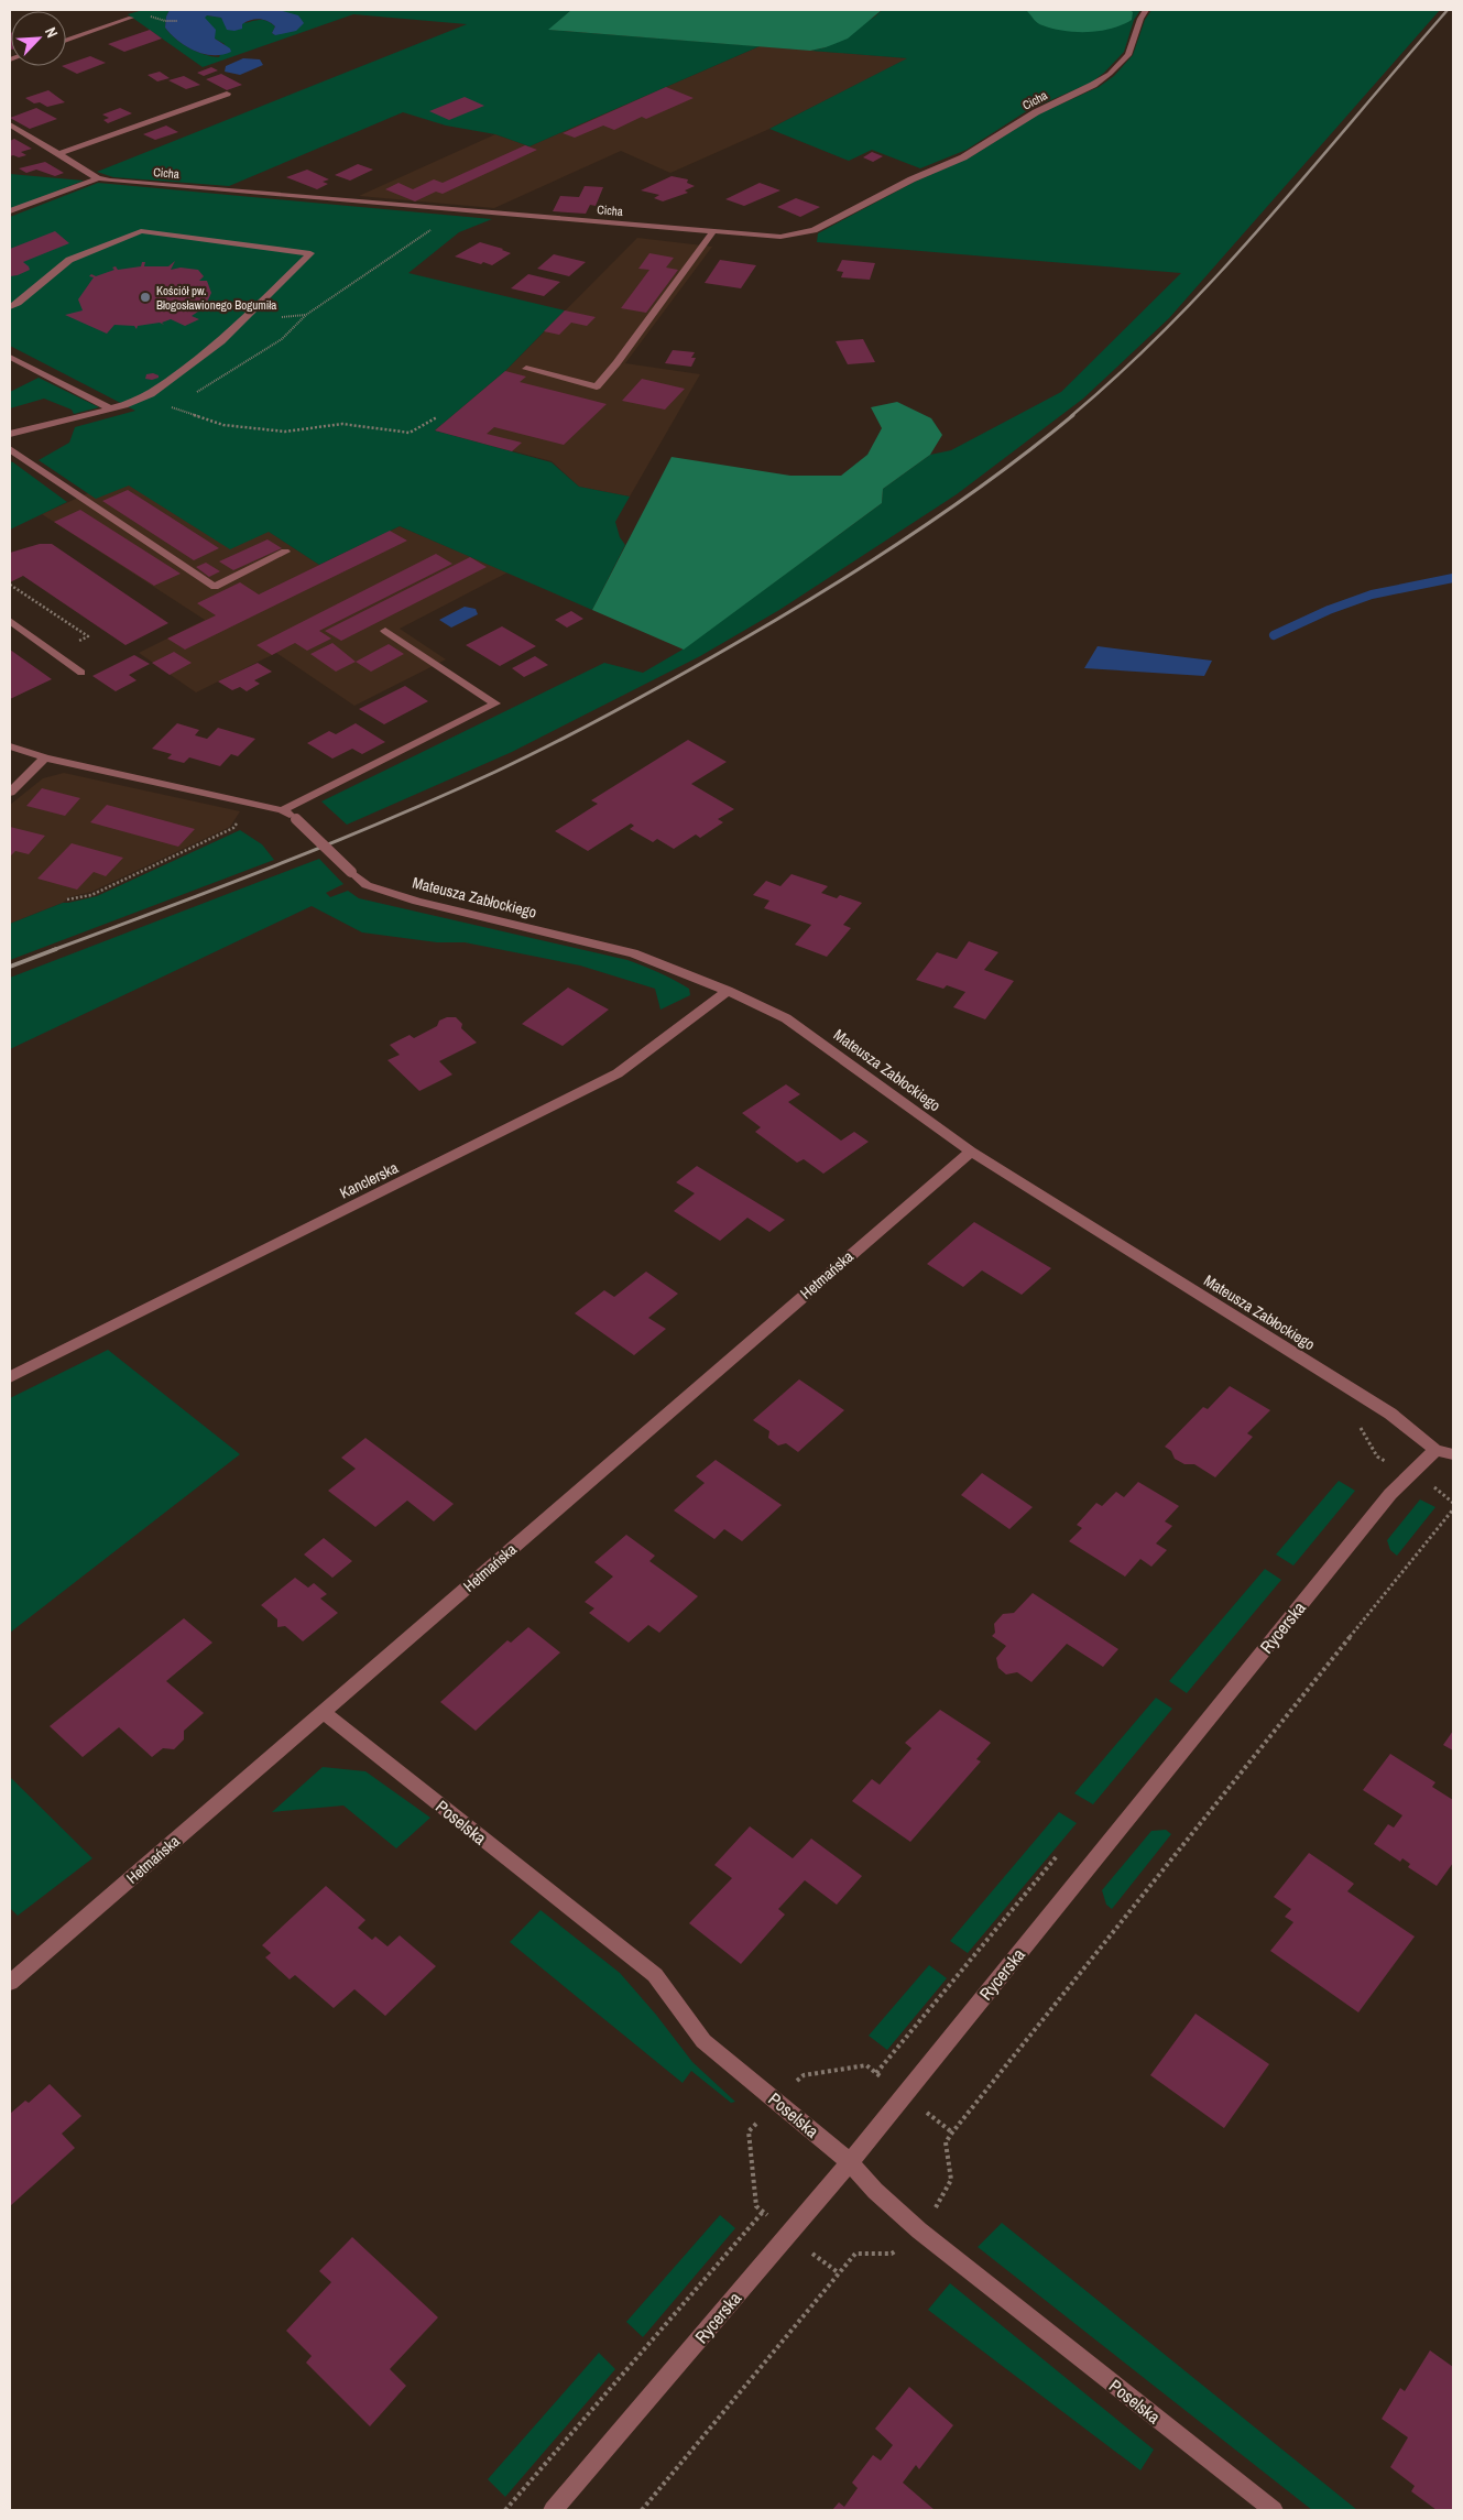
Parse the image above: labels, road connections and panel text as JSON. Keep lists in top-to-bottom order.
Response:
{
  "streets": {
    "street": [
      "Cicha",
      "Mateusza Zabłockiego",
      "Kanclerska",
      "Hetmańska",
      "Rycerska",
      "Poselska"
    ]
  },
  "crossings": [
    ["Mateusza Zabłockiego", "Kanclerska"],
    ["Mateusza Zabłockiego", "Hetmańska"],
    ["Mateusza Zabłockiego", "Rycerska"],
    ["Hetmańska", "Poselska"],
    ["Rycerska", "Poselska"]
  ],
  "places": ["Kościół pw. Błogosławionego Bogumiła"],
  "north": "top right"
}
